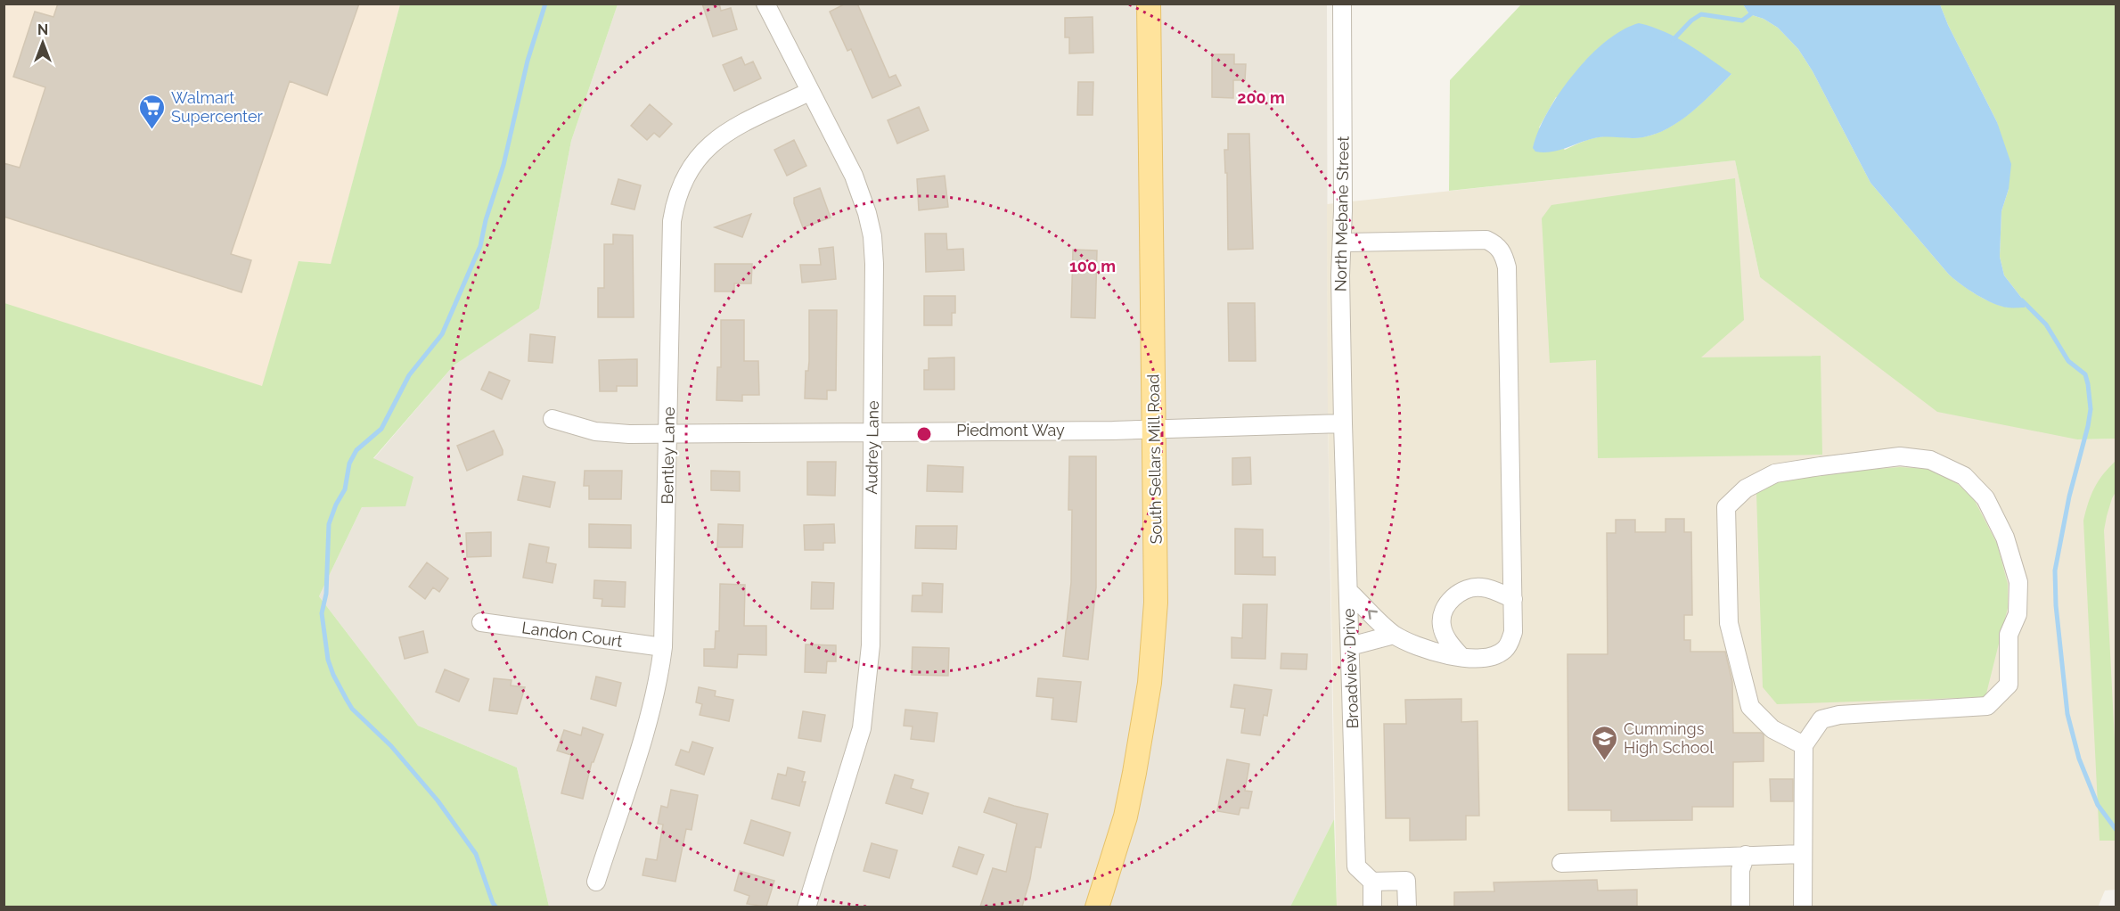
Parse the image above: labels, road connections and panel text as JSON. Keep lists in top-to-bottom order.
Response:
{
  "streets": {
    "main road": ["South Sellars Mill Road"],
    "street": [
      "North Mebane Street",
      "Piedmont Way",
      "Audrey Lane",
      "Bentley Lane",
      "Landon Court",
      "Broadview Drive"
    ]
  },
  "crossings": [
    ["North Mebane Street", "Piedmont Way"],
    ["North Mebane Street", "Broadview Drive"],
    ["Piedmont Way", "Audrey Lane"],
    ["Piedmont Way", "Bentley Lane"],
    ["Piedmont Way", "South Sellars Mill Road"],
    ["Piedmont Way", "Broadview Drive"],
    ["Audrey Lane", "Bentley Lane"],
    ["Bentley Lane", "Landon Court"]
  ],
  "places": {
    "supermarket": ["Walmart Supercenter"],
    "school or university": ["Cummings High School"]
  },
  "north": "top",
  "rings": ["200 m", "100 m"]
}
